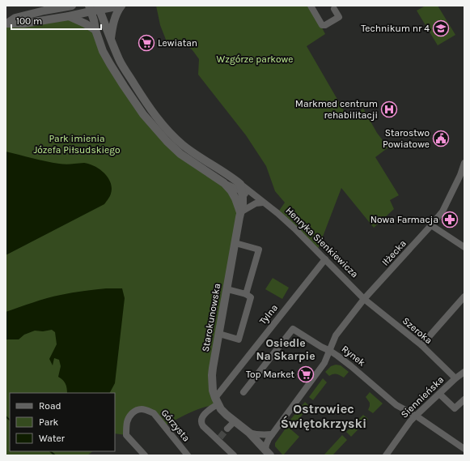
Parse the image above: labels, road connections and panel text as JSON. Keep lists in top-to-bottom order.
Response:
{
  "streets": {
    "street": [
      "Henryka Sienkiewicza",
      "Iłżecka",
      "Tylna",
      "Starokunowska",
      "Szeroka",
      "Rynek",
      "Siennieńska",
      "Górzysta"
    ]
  },
  "crossings": [
    ["Henryka Sienkiewicza", "Iłżecka"],
    ["Henryka Sienkiewicza", "Tylna"],
    ["Henryka Sienkiewicza", "Starokunowska"],
    ["Henryka Sienkiewicza", "Szeroka"],
    ["Iłżecka", "Szeroka"],
    ["Iłżecka", "Rynek"],
    ["Tylna", "Starokunowska"],
    ["Szeroka", "Siennieńska"],
    ["Rynek", "Siennieńska"]
  ],
  "districts": ["Osiedle Na Skarpie", "Ostrowiec Świętokrzyski"],
  "parks": ["Wzgórze parkowe", "Park imienia Józefa Piłsudskiego"],
  "places": {
    "school or university": ["Technikum nr 4"],
    "supermarket": ["Lewiatan", "Top Market"],
    "hospital": ["Markmed centrum rehabilitacji"],
    "public building": ["Starostwo Powiatowe"],
    "pharmacy": ["Nowa Farmacja"]
  },
  "legend": ["Road", "Park", "Water"],
  "scale_bar": "100 m"
}
